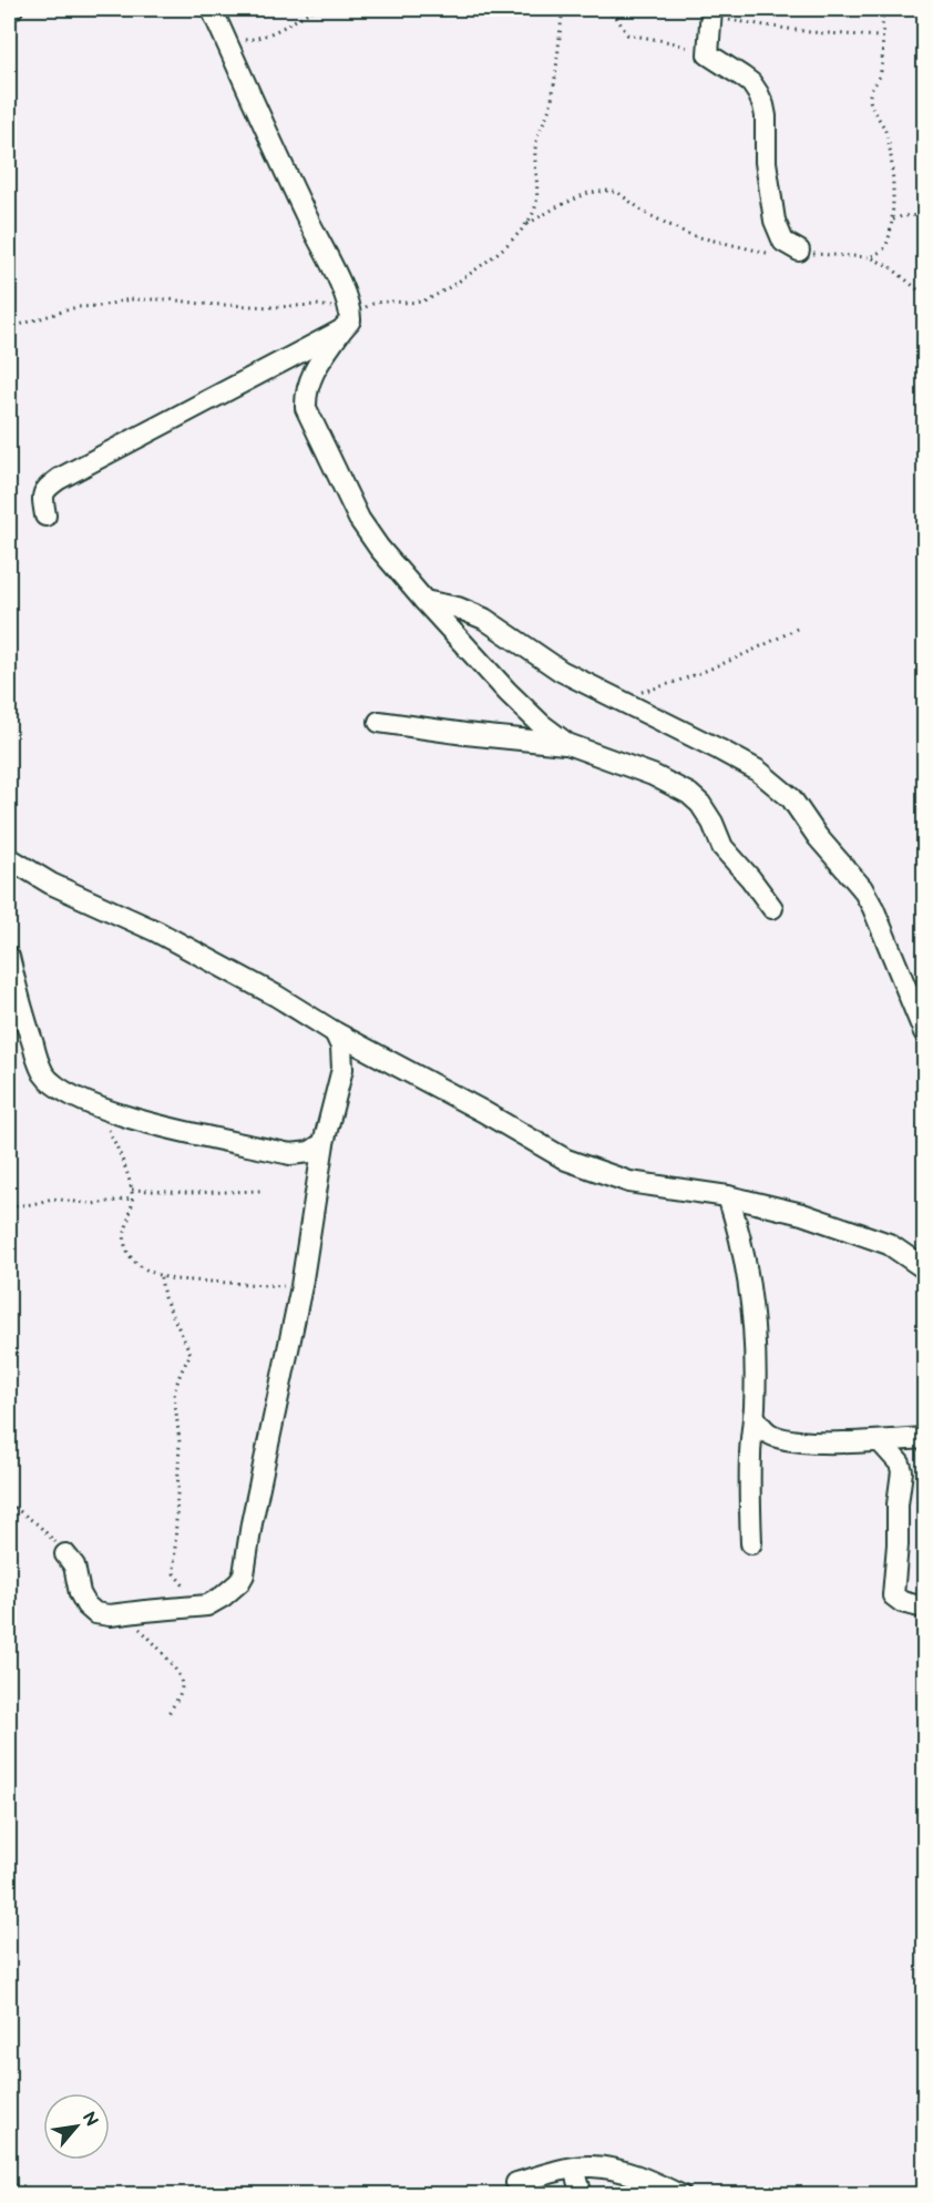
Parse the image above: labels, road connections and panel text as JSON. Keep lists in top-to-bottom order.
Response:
{
  "north": "top right"
}
